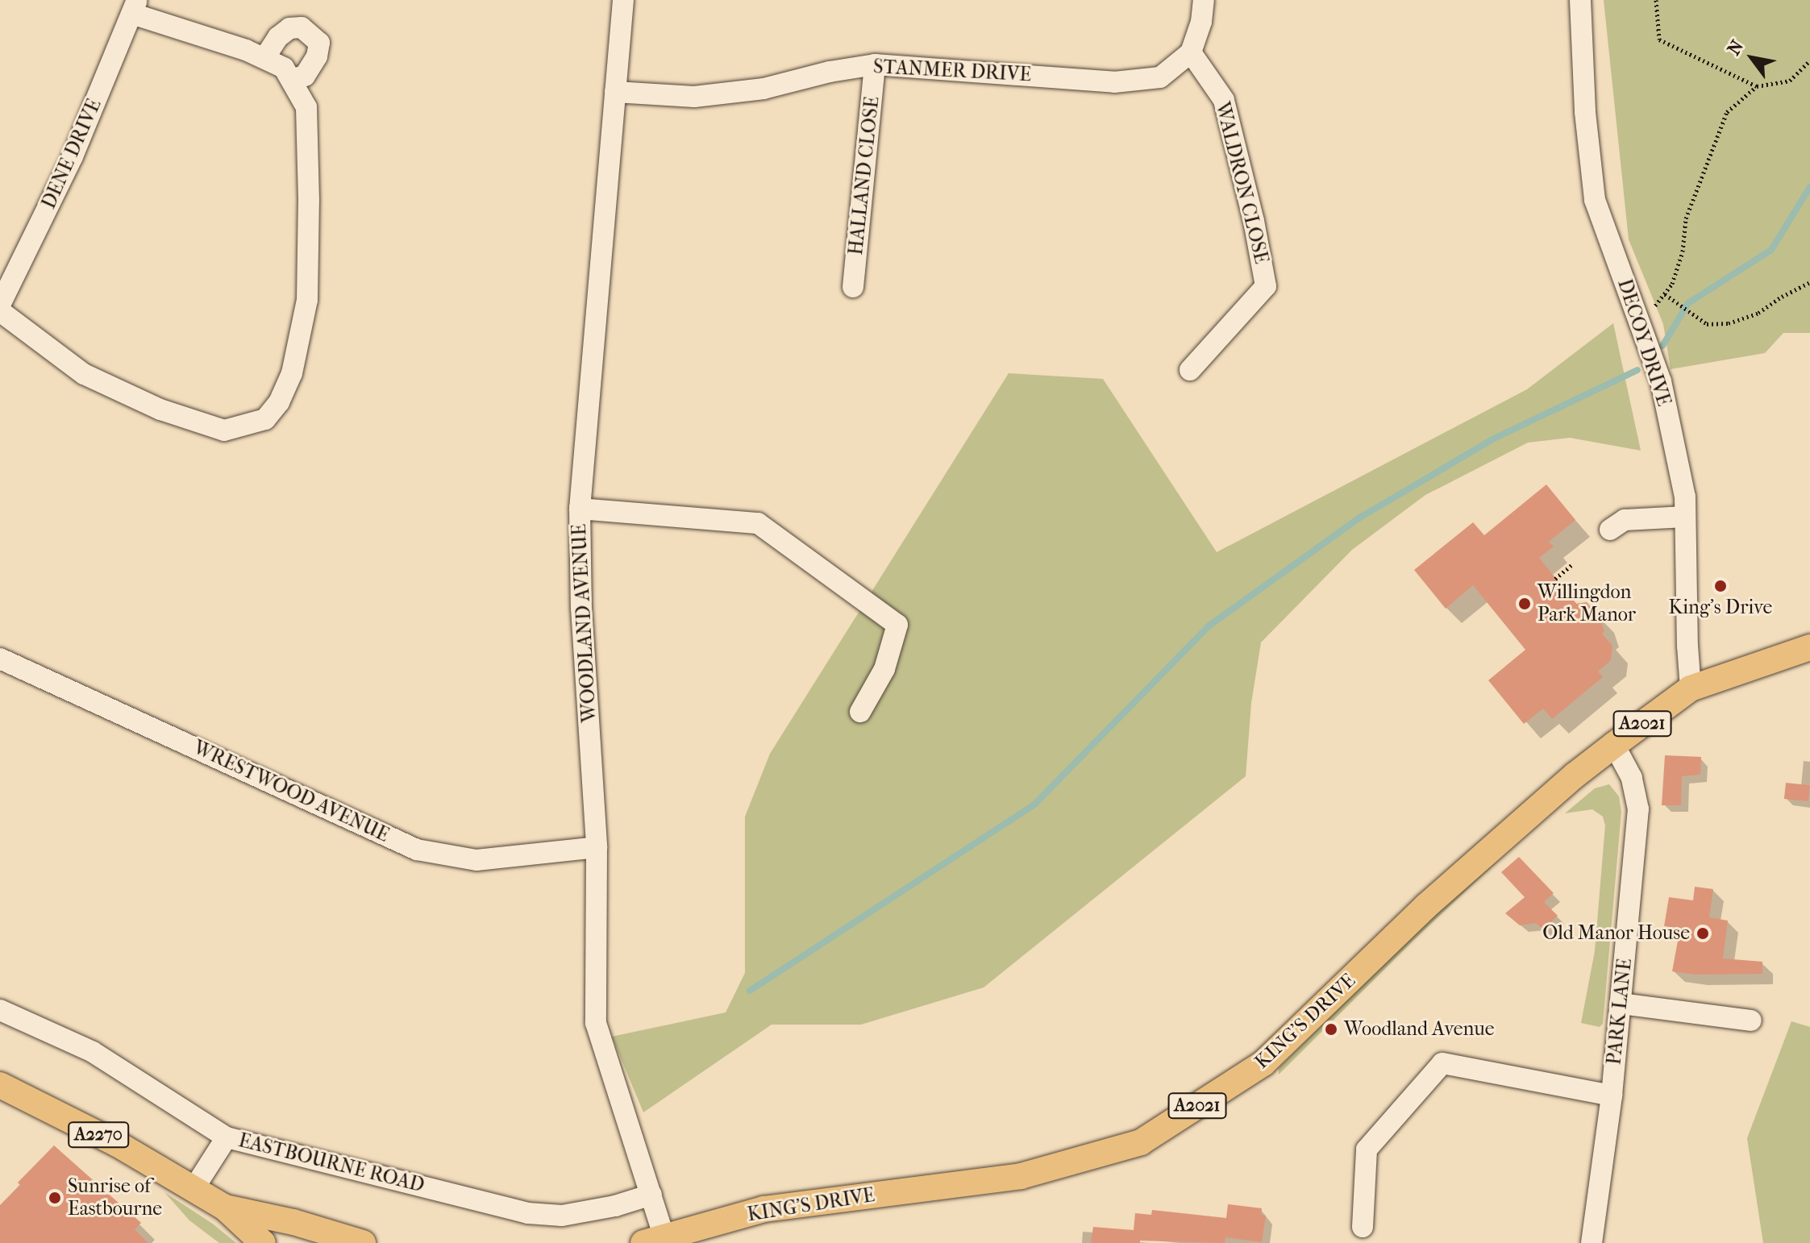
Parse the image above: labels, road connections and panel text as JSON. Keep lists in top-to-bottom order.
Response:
{
  "streets": {
    "main road": ["A2021", "KING'S DRIVE", "A2270"],
    "street": [
      "STANMER DRIVE",
      "DENE DRIVE",
      "HALLAND CLOSE",
      "WALDRON CLOSE",
      "DECOY DRIVE",
      "WOODLAND AVENUE",
      "WRESTWOOD AVENUE",
      "PARK LANE",
      "EASTBOURNE ROAD"
    ]
  },
  "crossings": [
    ["STANMER DRIVE", "HALLAND CLOSE"],
    ["STANMER DRIVE", "WALDRON CLOSE"],
    ["STANMER DRIVE", "WOODLAND AVENUE"],
    ["DECOY DRIVE", "KING'S DRIVE"],
    ["WOODLAND AVENUE", "WRESTWOOD AVENUE"],
    ["WOODLAND AVENUE", "KING'S DRIVE"],
    ["WOODLAND AVENUE", "EASTBOURNE ROAD"],
    ["PARK LANE", "KING'S DRIVE"]
  ],
  "places": [
    "King's Drive",
    "Willingdon Park Manor",
    "Old Manor House",
    "Woodland Avenue",
    "Sunrise of Eastbourne"
  ],
  "north": "top left"
}
